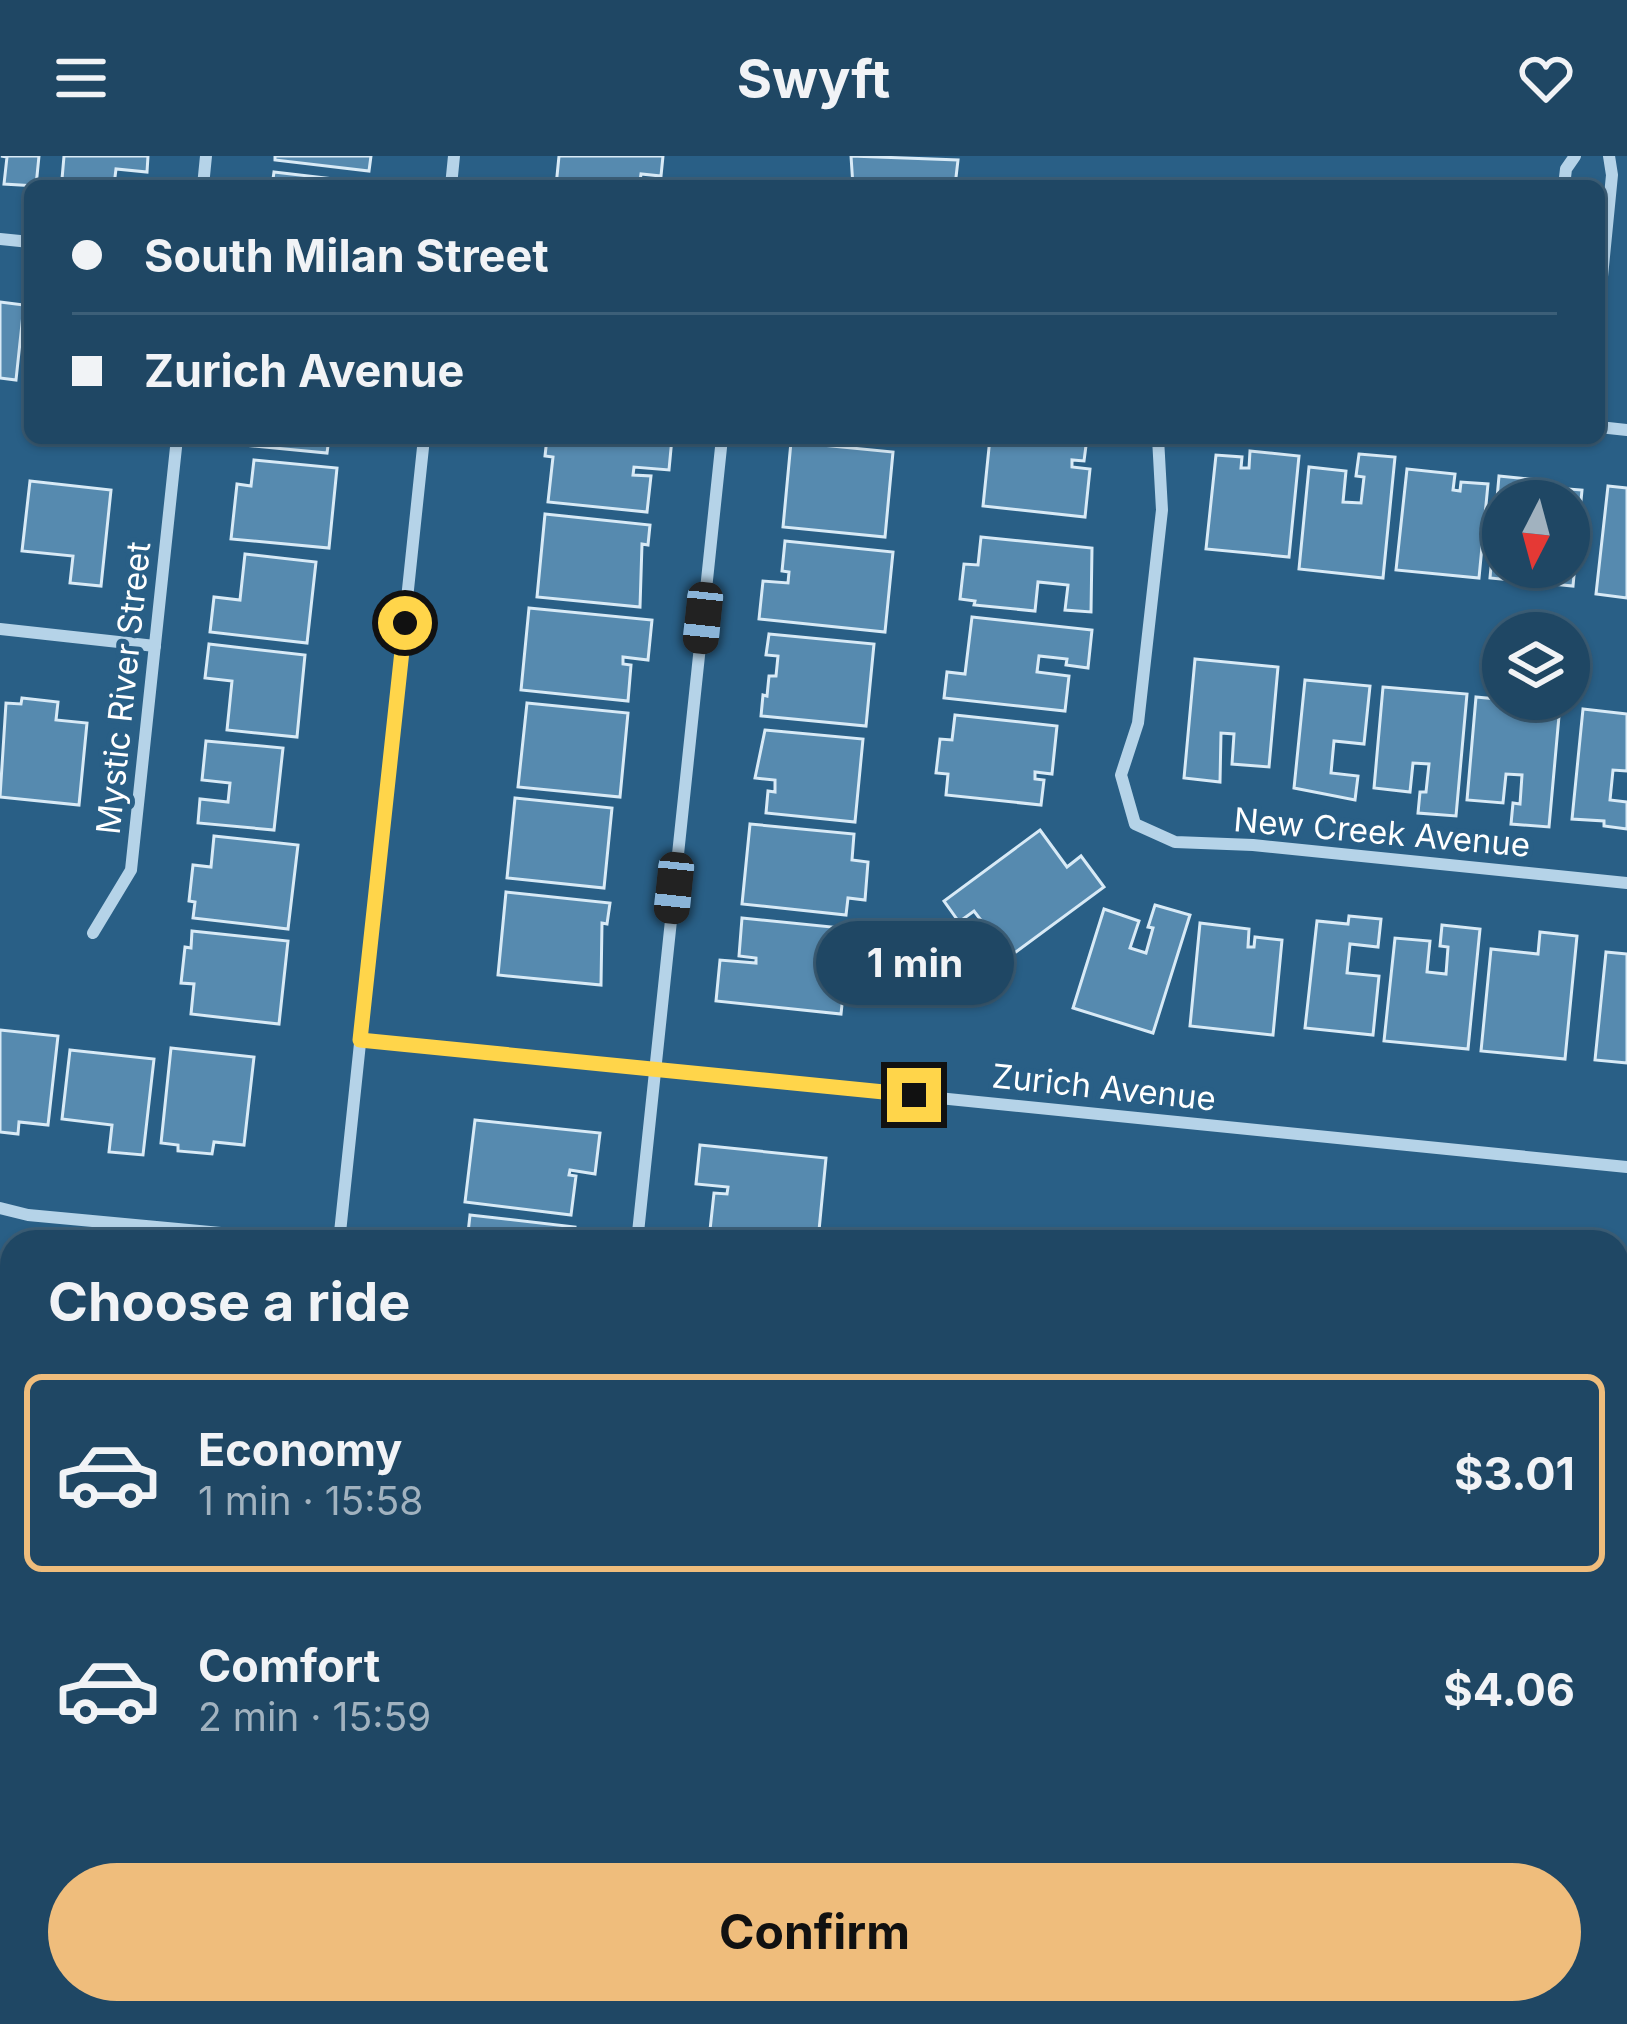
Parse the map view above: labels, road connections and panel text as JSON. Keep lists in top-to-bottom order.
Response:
{
  "streets": {
    "street": ["Mystic River Street", "New Creek Avenue", "Zurich Avenue"]
  },
  "north": "bottom",
  "page": {
    "header": "Swyft",
    "banner": ["South Milan Street", "Zurich Avenue"],
    "bubble": "1 min",
    "heading": "Choose a ride",
    "list": [
      {
        "name": "Economy",
        "note": "1 min · 15:58",
        "value": "$3.01"
      },
      {
        "name": "Comfort",
        "note": "2 min · 15:59",
        "value": "$4.06"
      }
    ],
    "buttons": "Confirm"
  }
}
